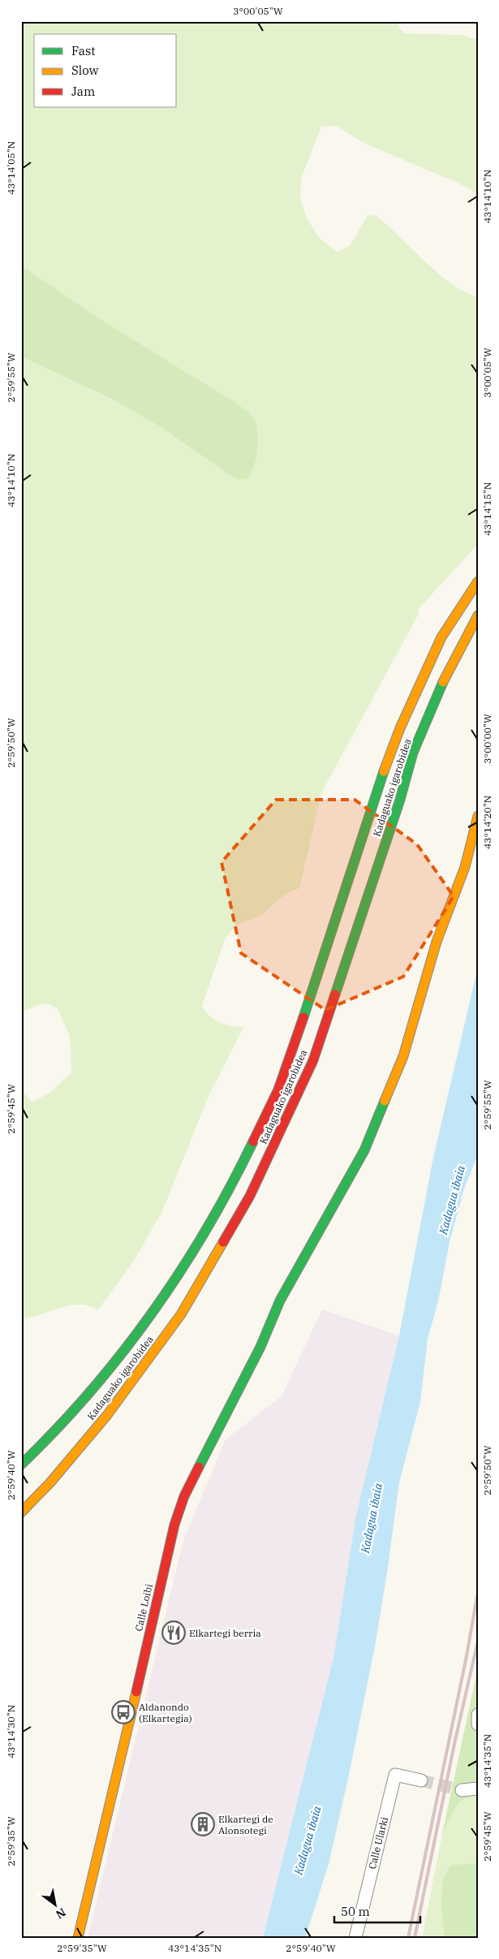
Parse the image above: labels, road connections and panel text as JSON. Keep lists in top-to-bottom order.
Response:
{
  "streets": {
    "main road": ["Kadaguako igarobidea", "Calle Loibi"],
    "street": ["Calle Ularki"]
  },
  "water": ["Kadagua ibaia"],
  "places": {
    "restaurant": ["Elkartegi berria"],
    "bus stop": ["Aldanondo (Elkartegia)"],
    "building": ["Elkartegi de Alonsotegi"]
  },
  "legend": ["Fast", "Slow", "Jam"],
  "scale_bar": "50 m",
  "north": "bottom right",
  "coordinates": [
    "3°00'05\"W",
    "43°14'05\"N",
    "43°14'10\"N",
    "2°59'55\"W",
    "43°14'15\"N",
    "3°00'00\"W",
    "2°59'50\"W",
    "43°14'20\"N",
    "2°59'45\"W",
    "2°59'40\"W",
    "43°14'30\"N",
    "43°14'35\"N",
    "2°59'35\"W"
  ]
}
